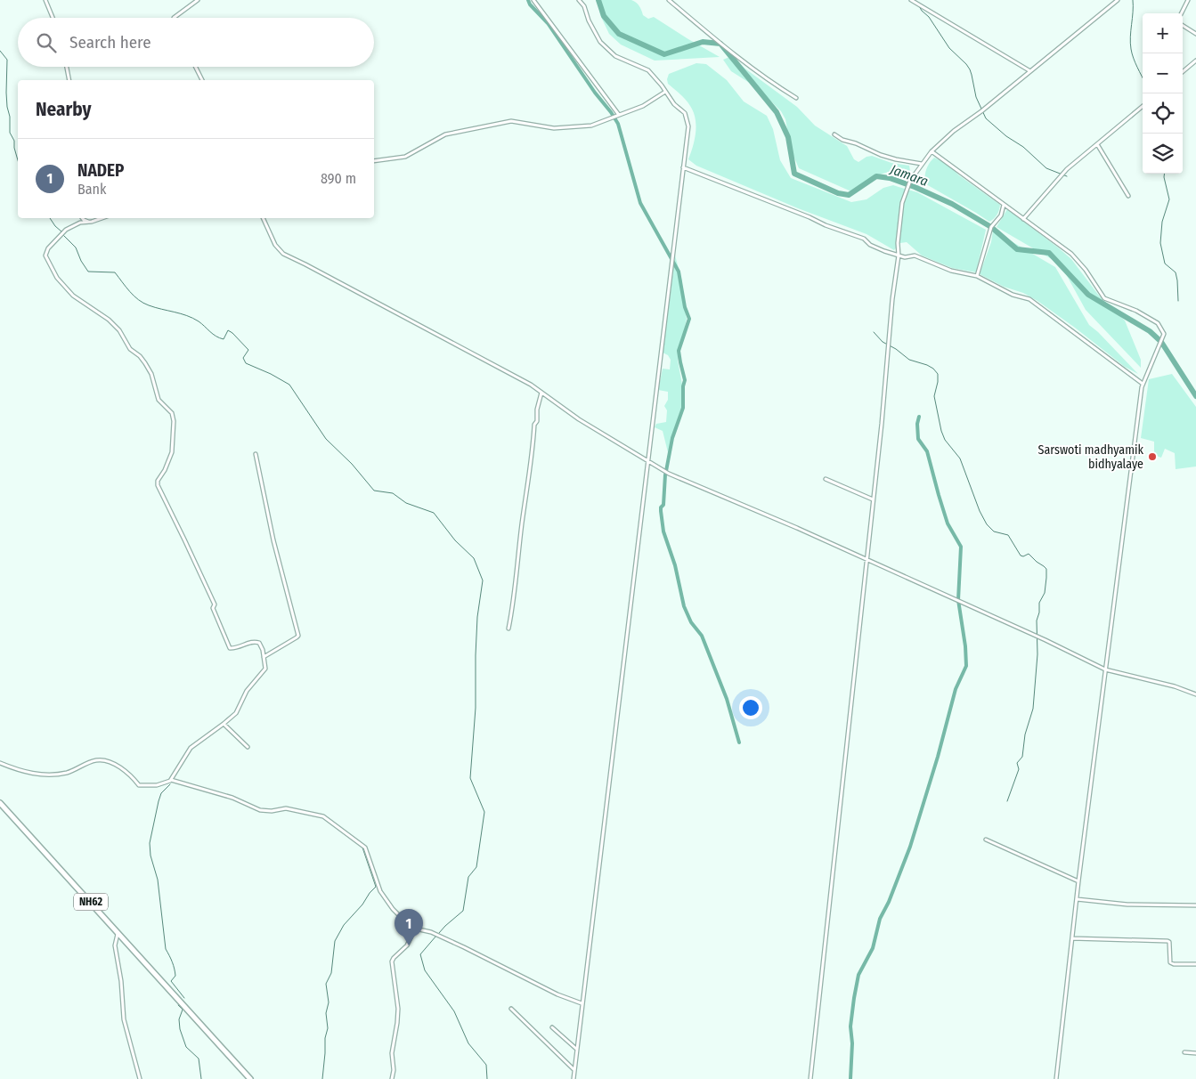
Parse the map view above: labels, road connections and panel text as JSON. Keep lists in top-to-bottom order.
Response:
{
  "streets": {
    "main road": ["NH62"]
  },
  "water": ["Jamara"],
  "places": ["Sarswoti madhyamik bidhyalaye"],
  "page": {
    "map_buttons": ["+", "−"],
    "search": "Search here",
    "heading": "Nearby",
    "list": [
      {
        "mark": "1",
        "name": "NADEP",
        "note": "Bank",
        "value": "890 m"
      }
    ],
    "pins": "1"
  }
}
